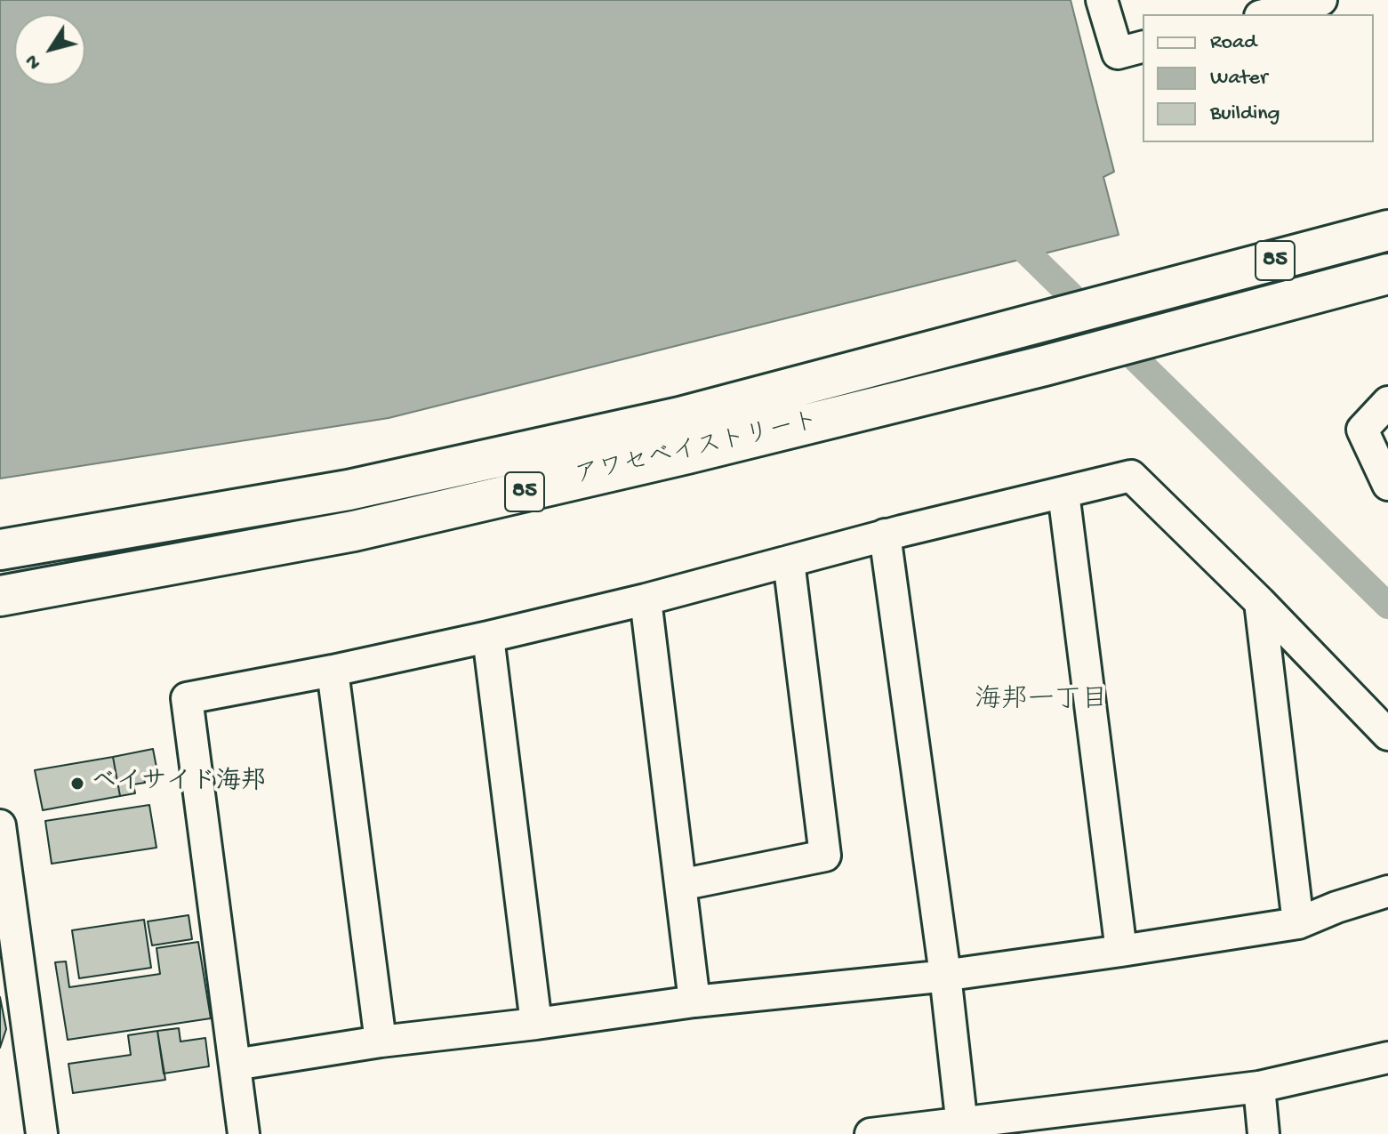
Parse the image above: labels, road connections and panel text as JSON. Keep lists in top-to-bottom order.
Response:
{
  "streets": {
    "main road": ["85", "アワセベイストリート"]
  },
  "districts": ["海邦一丁目"],
  "places": ["ベイサイド海邦"],
  "legend": ["Road", "Water", "Building"],
  "north": "bottom left"
}
